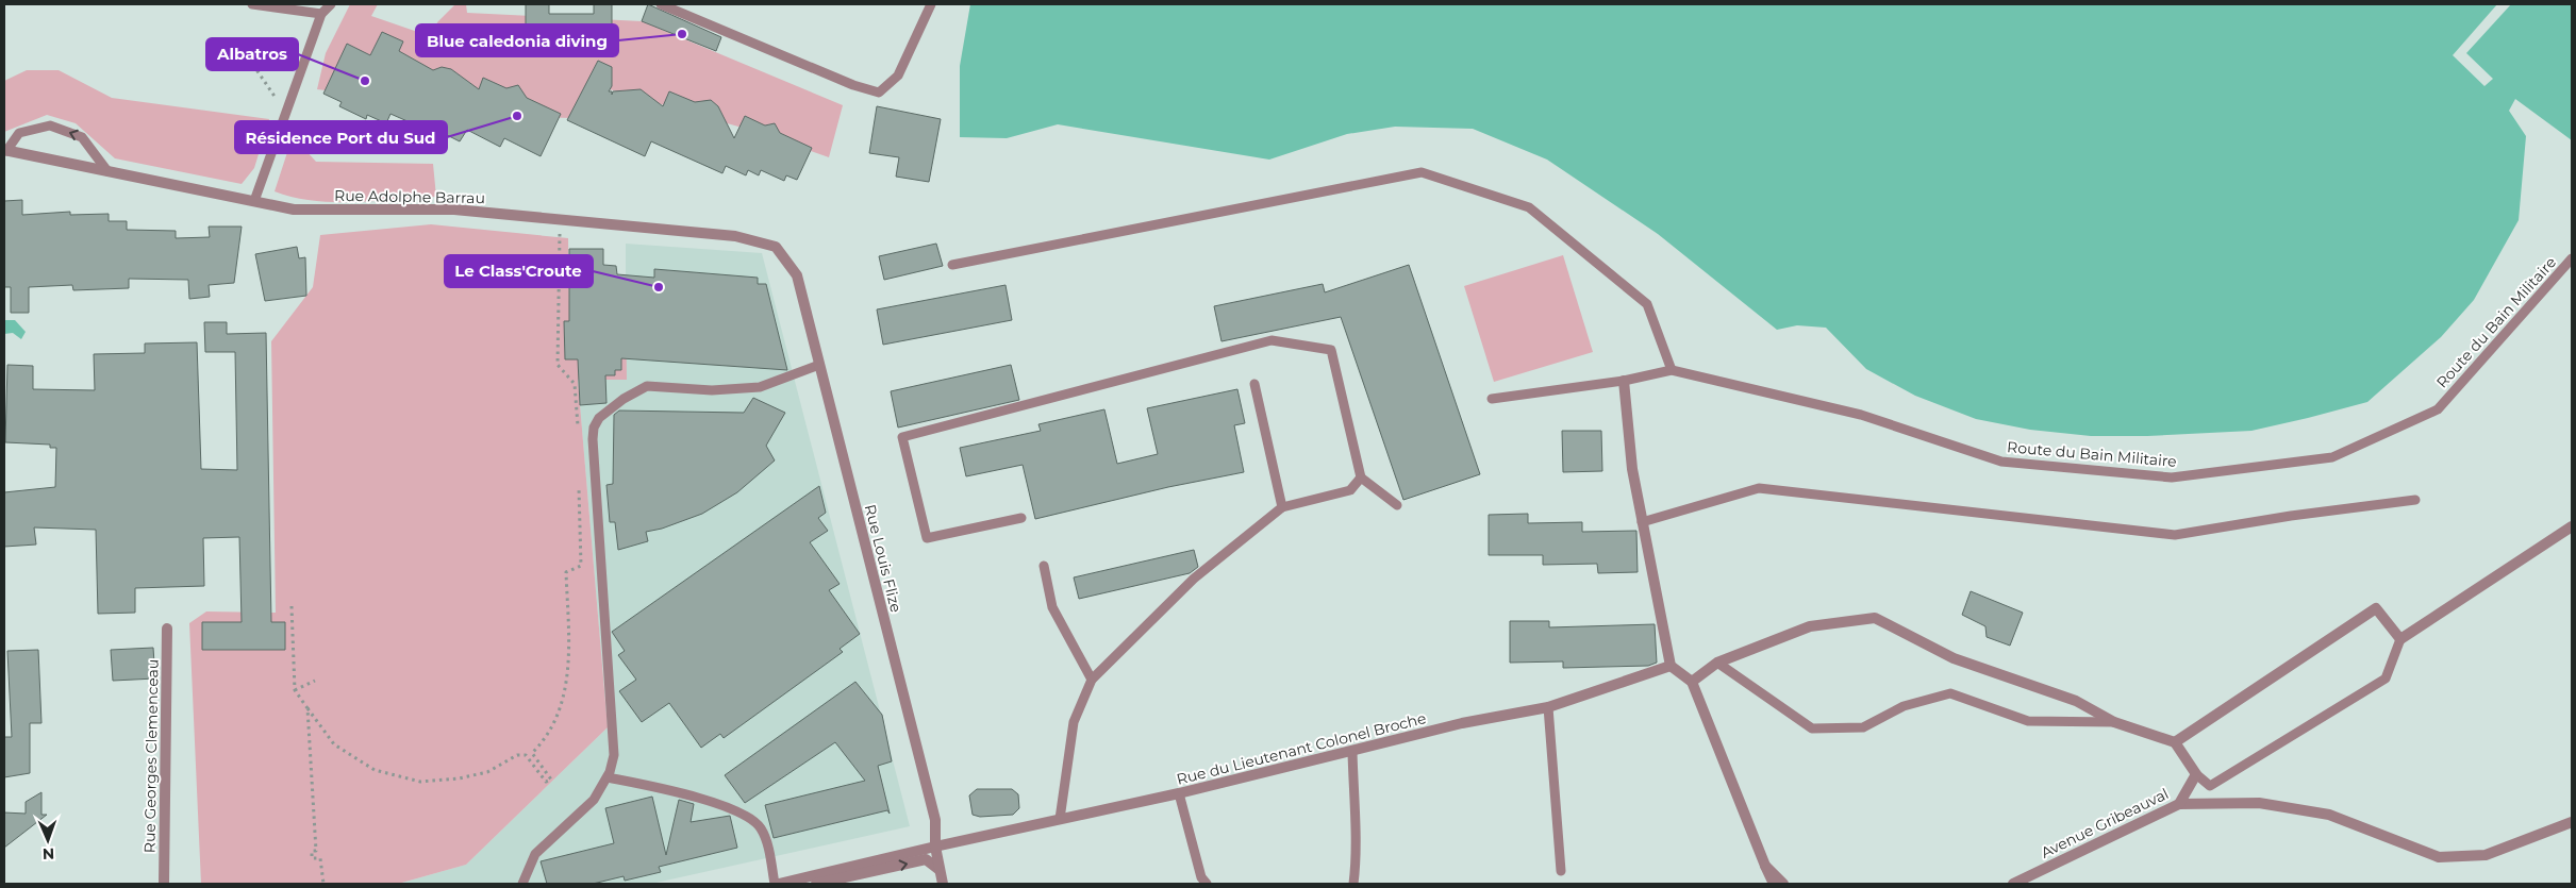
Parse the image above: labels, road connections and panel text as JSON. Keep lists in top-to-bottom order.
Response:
{
  "streets": {
    "street": [
      "Rue Adolphe Barrau",
      "Rue Louis Flize",
      "Rue du Lieutenant Colonel Broche",
      "Rue Georges Clemenceau",
      "Avenue Gribeauval"
    ],
    "lane": ["Route du Bain Militaire"]
  },
  "crossings": [
    ["Rue Adolphe Barrau", "Rue Louis Flize"],
    ["Rue Louis Flize", "Rue du Lieutenant Colonel Broche"]
  ],
  "places": [
    "Blue caledonia diving",
    "Albatros",
    "Résidence Port du Sud",
    "Le Class'Croute"
  ],
  "north": "bottom"
}
